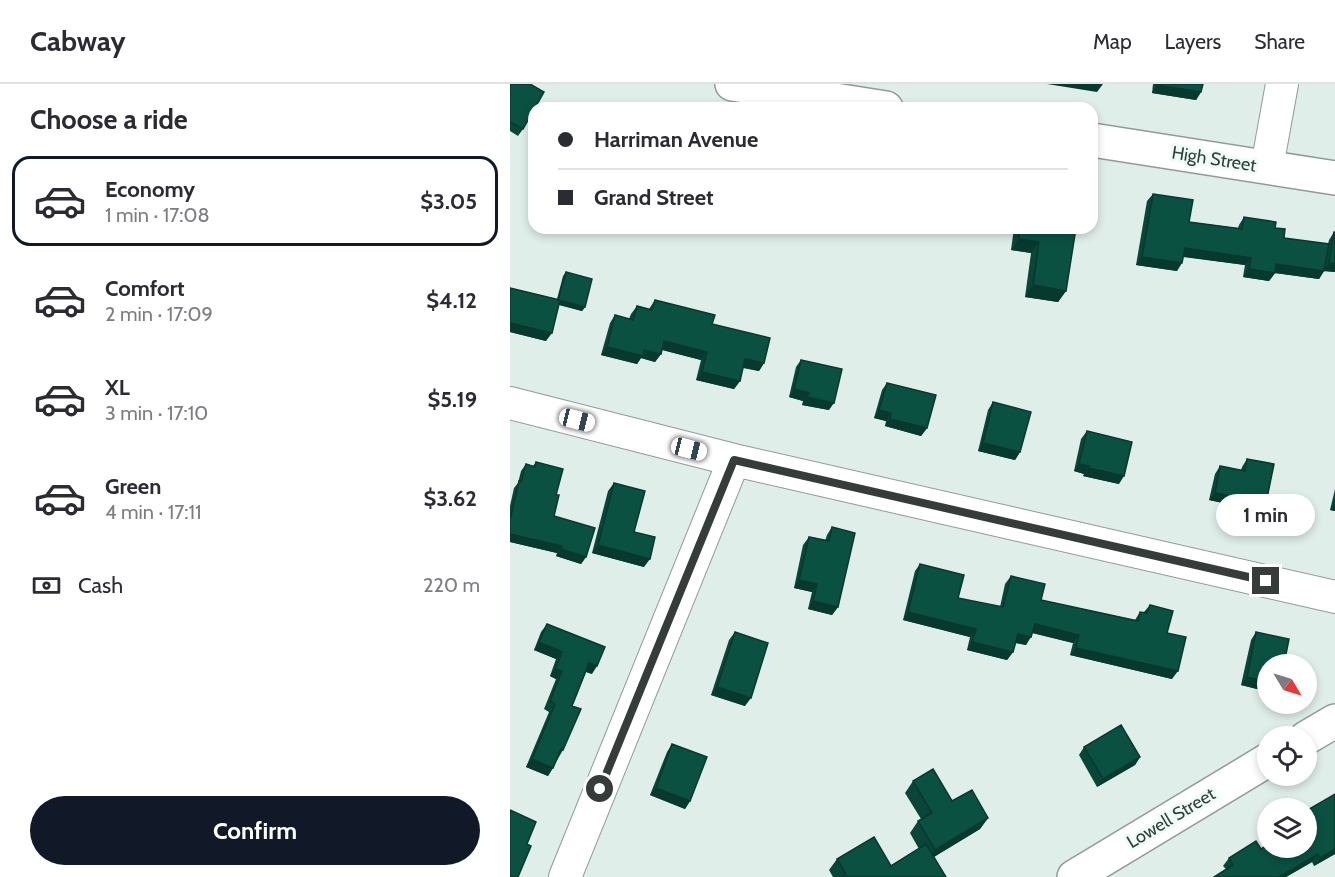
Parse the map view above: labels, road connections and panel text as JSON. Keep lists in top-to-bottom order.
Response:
{
  "streets": {
    "street": ["High Street", "Lowell Street"]
  },
  "north": "bottom right",
  "page": {
    "header": "Cabway",
    "nav": ["Map", "Layers", "Share"],
    "heading": "Choose a ride",
    "banner": ["Harriman Avenue", "Grand Street"],
    "list": [
      {
        "name": "Economy",
        "note": "1 min · 17:08",
        "value": "$3.05"
      },
      {
        "name": "Comfort",
        "note": "2 min · 17:09",
        "value": "$4.12"
      },
      {
        "name": "XL",
        "note": "3 min · 17:10",
        "value": "$5.19"
      },
      {
        "name": "Green",
        "note": "4 min · 17:11",
        "value": "$3.62"
      }
    ],
    "bubble": "1 min",
    "pay": ["Cash", "220 m"],
    "buttons": "Confirm"
  }
}
